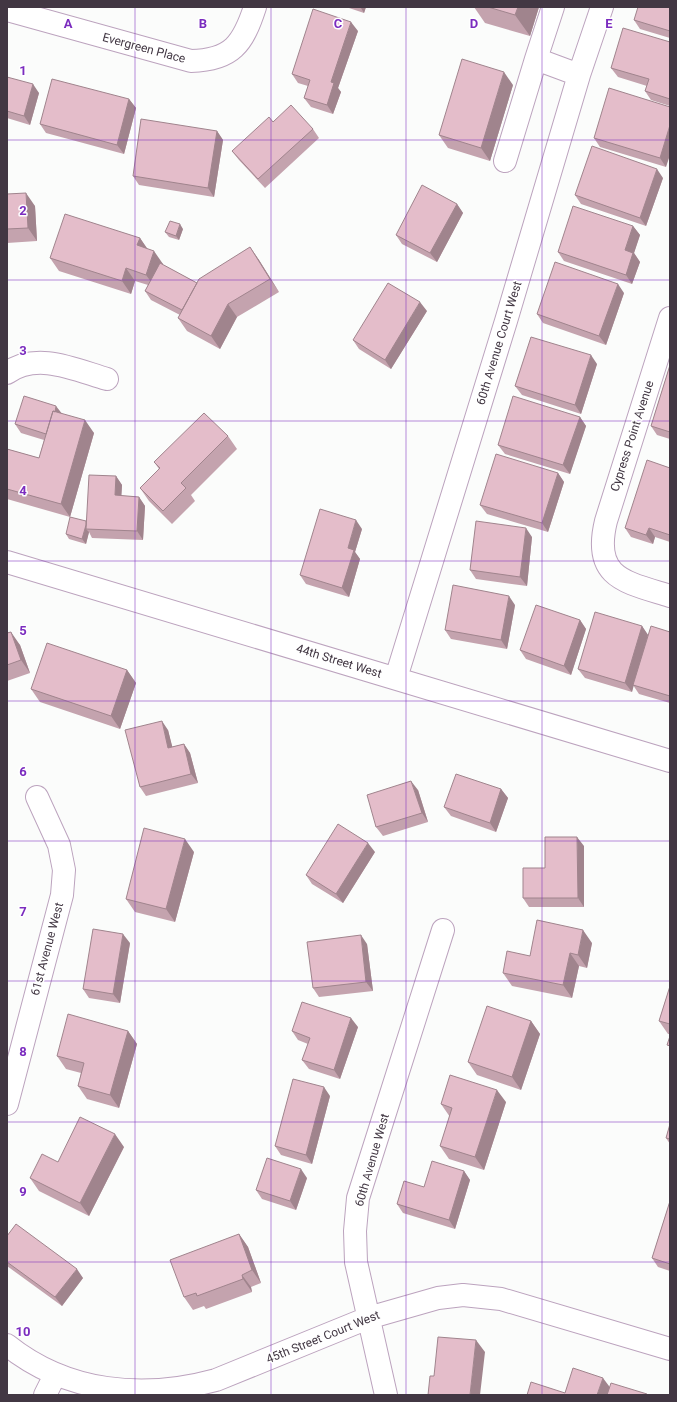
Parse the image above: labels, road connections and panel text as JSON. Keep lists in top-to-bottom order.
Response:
{
  "streets": {
    "street": [
      "Evergreen Place",
      "60th Avenue Court West",
      "Cypress Point Avenue",
      "44th Street West",
      "61st Avenue West",
      "60th Avenue West",
      "45th Street Court West"
    ]
  },
  "crossings": [
    ["60th Avenue Court West", "44th Street West"],
    ["60th Avenue West", "45th Street Court West"]
  ],
  "grid": {
    "columns": [
      "A",
      "B",
      "C",
      "D",
      "E"
    ],
    "rows": [
      "1",
      "2",
      "3",
      "4",
      "5",
      "6",
      "7",
      "8",
      "9",
      "10"
    ]
  }
}
